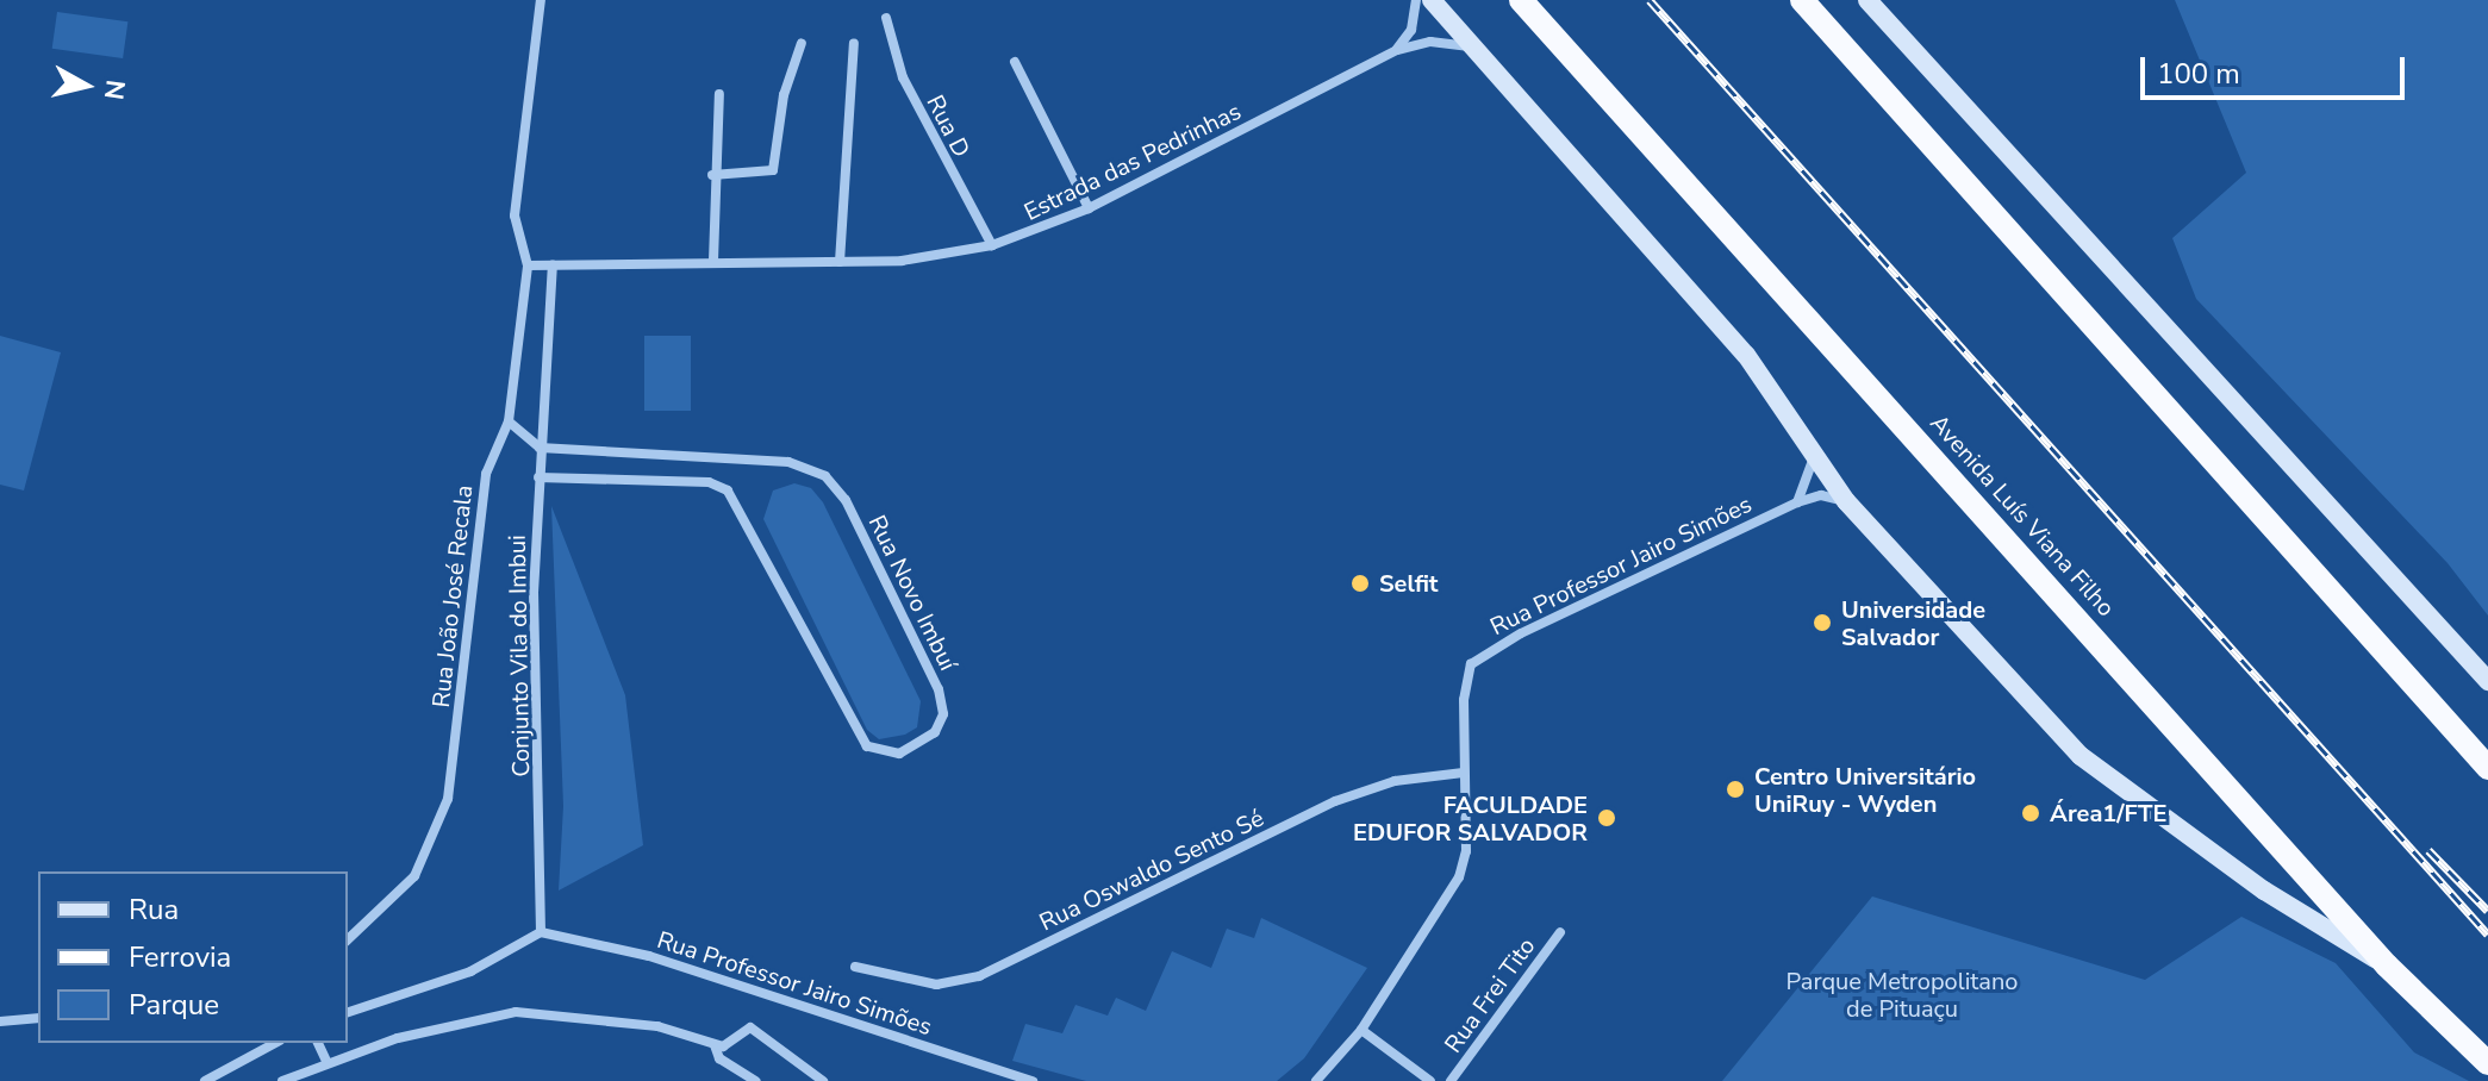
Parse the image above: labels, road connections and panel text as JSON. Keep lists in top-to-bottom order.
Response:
{
  "streets": {
    "highway": ["Avenida Luís Viana Filho"],
    "street": [
      "Rua D",
      "Estrada das Pedrinhas",
      "Rua Professor Jairo Simões",
      "Rua Novo Imbuí",
      "Rua João José Recala",
      "Conjunto Vila do Imbui",
      "Rua Oswaldo Sento Sé",
      "Rua Frei Tito"
    ]
  },
  "crossings": [
    ["Rua D", "Estrada das Pedrinhas"],
    ["Estrada das Pedrinhas", "Rua João José Recala"],
    ["Estrada das Pedrinhas", "Conjunto Vila do Imbui"],
    ["Rua Professor Jairo Simões", "Conjunto Vila do Imbui"],
    ["Rua Professor Jairo Simões", "Rua Oswaldo Sento Sé"],
    ["Rua Novo Imbuí", "Conjunto Vila do Imbui"]
  ],
  "parks": ["Parque Metropolitano de Pituaçu"],
  "places": [
    "Selfit",
    "Universidade Salvador",
    "Centro Universitário UniRuy - Wyden",
    "Área1/FTE",
    "FACULDADE EDUFOR SALVADOR"
  ],
  "legend": ["Rua", "Ferrovia", "Parque"],
  "scale_bar": "100 m",
  "north": "right"
}
